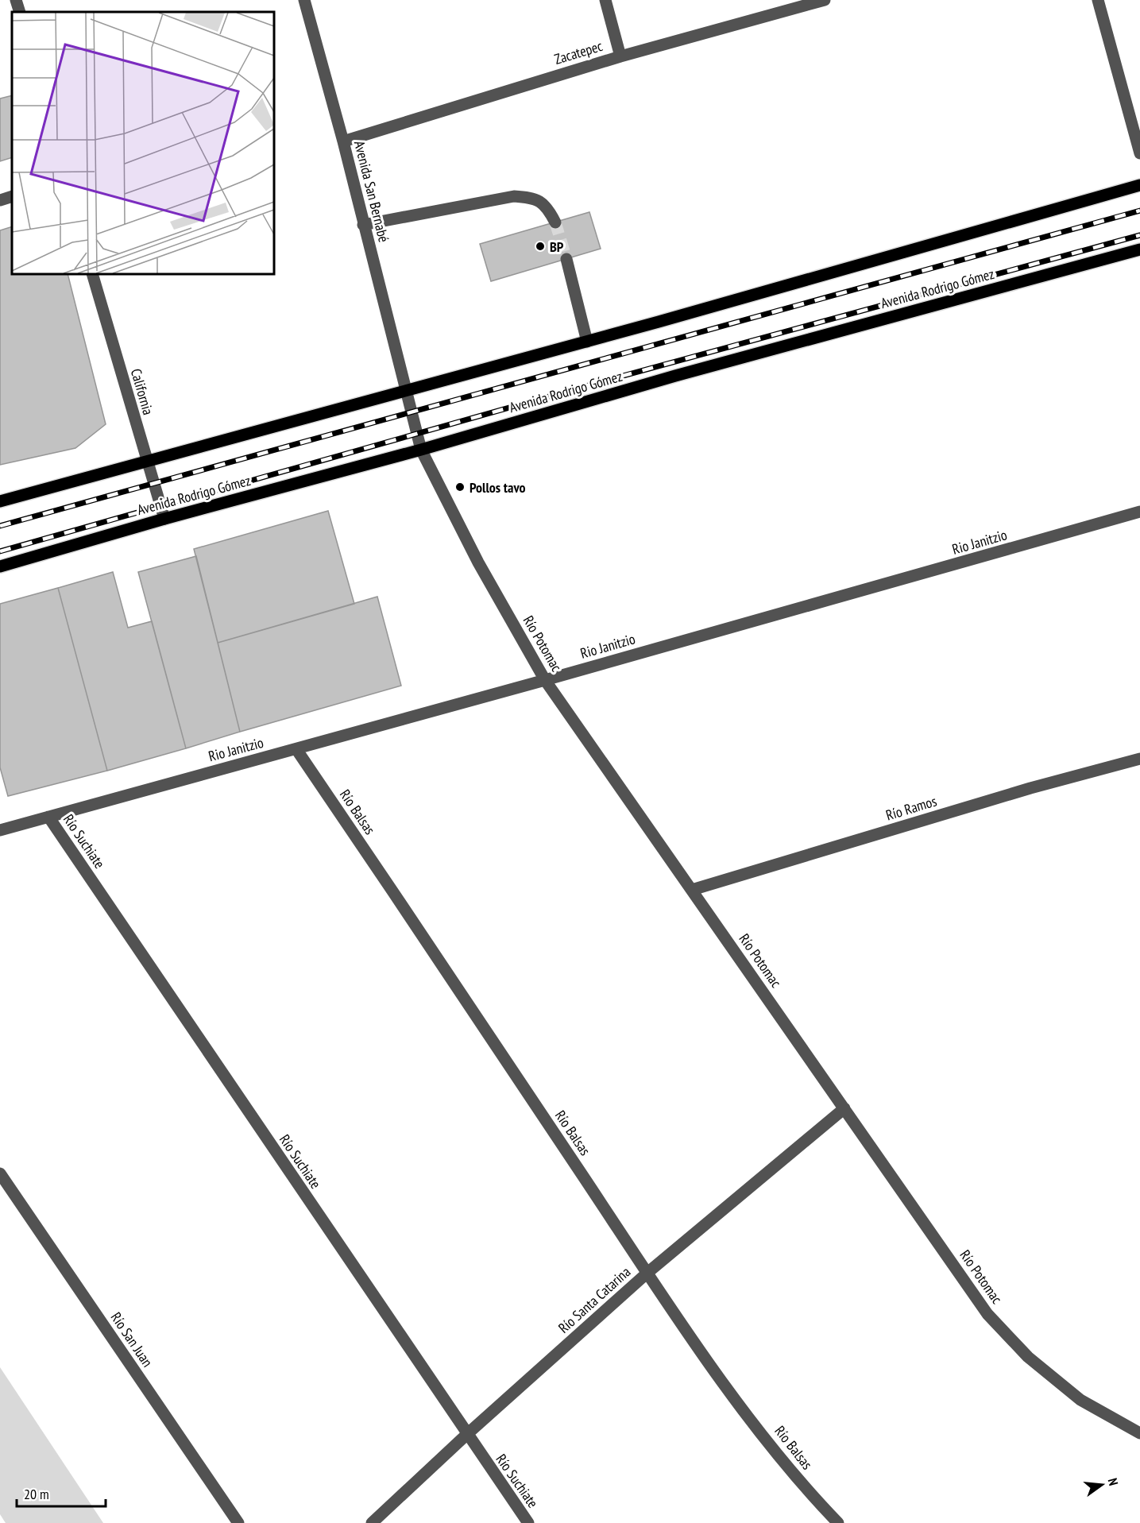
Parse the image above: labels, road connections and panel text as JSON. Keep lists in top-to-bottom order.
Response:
{
  "streets": {
    "main road": ["Avenida Rodrigo Gómez"],
    "street": [
      "Zacatepec",
      "Avenida San Bernabé",
      "California",
      "Rio Janitzio",
      "Río Potomac",
      "Río Ramos",
      "Río Balsas",
      "Río Suchiate",
      "Río Santa Catarina",
      "Río San Juan"
    ]
  },
  "crossings": [
    ["Zacatepec", "Avenida San Bernabé"],
    ["Avenida San Bernabé", "Avenida Rodrigo Gómez"],
    ["Avenida San Bernabé", "Río Potomac"],
    ["Avenida Rodrigo Gómez", "California"],
    ["Avenida Rodrigo Gómez", "Río Potomac"],
    ["Rio Janitzio", "Río Potomac"],
    ["Rio Janitzio", "Río Balsas"],
    ["Rio Janitzio", "Río Suchiate"],
    ["Río Potomac", "Río Ramos"],
    ["Río Potomac", "Río Santa Catarina"],
    ["Río Balsas", "Río Santa Catarina"],
    ["Río Suchiate", "Río Santa Catarina"]
  ],
  "places": ["BP", "Pollos tavo"],
  "scale_bar": "20 m",
  "north": "right"
}
